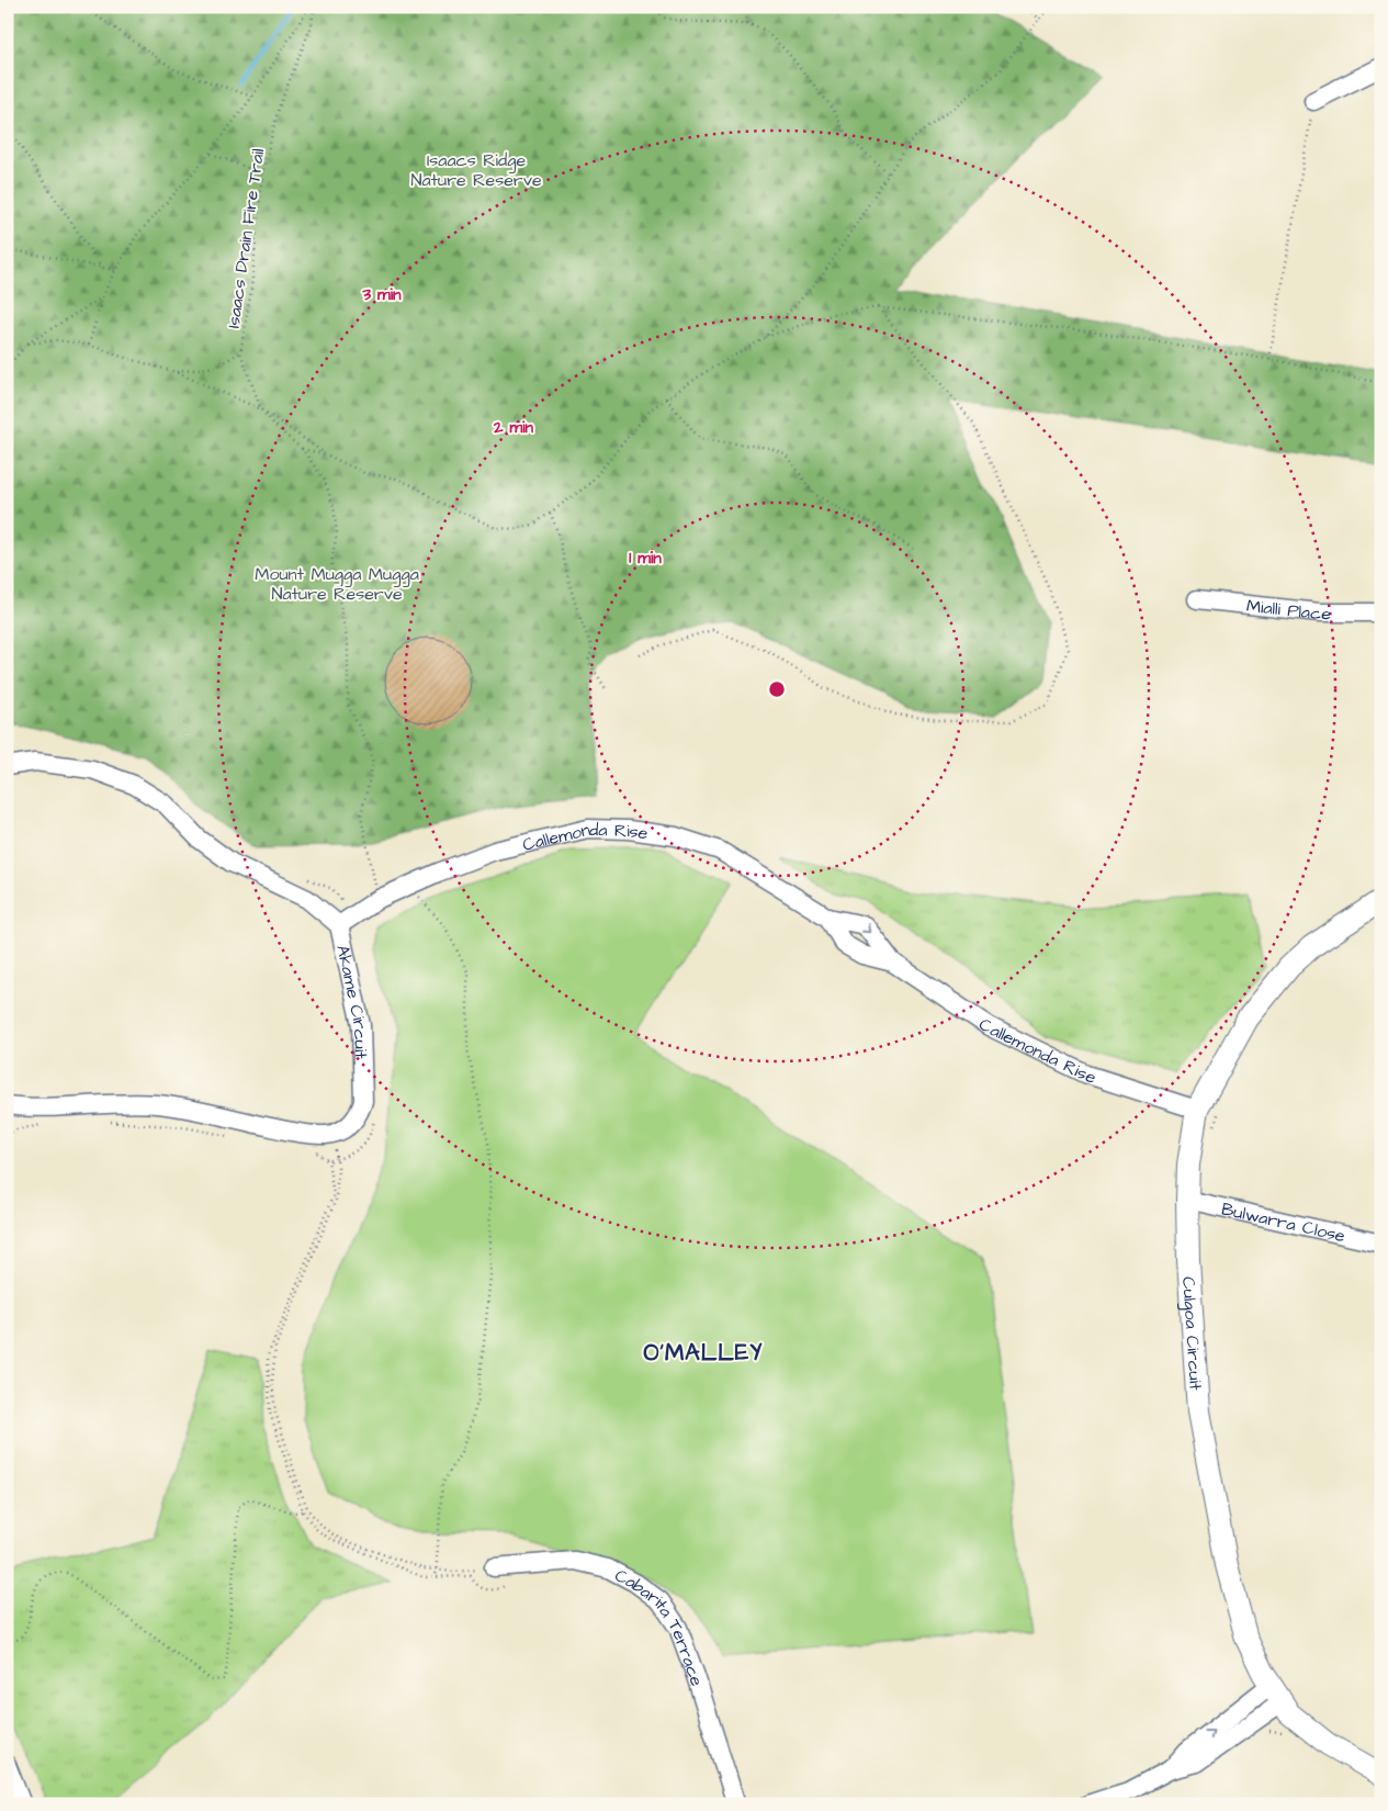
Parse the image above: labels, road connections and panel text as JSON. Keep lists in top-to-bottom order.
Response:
{
  "streets": {
    "street": [
      "Mialli Place",
      "Callemonda Rise",
      "Akame Circuit",
      "Bulwarra Close",
      "Culgoa Circuit",
      "Cabarita Terrace"
    ],
    "path": ["Isaacs Drain Fire Trail"]
  },
  "crossings": [
    ["Callemonda Rise", "Akame Circuit"],
    ["Callemonda Rise", "Culgoa Circuit"],
    ["Bulwarra Close", "Culgoa Circuit"]
  ],
  "districts": ["O'MALLEY"],
  "parks": ["Isaacs Ridge Nature Reserve", "Mount Mugga Mugga Nature Reserve"],
  "rings": ["3 min", "2 min", "1 min"]
}
